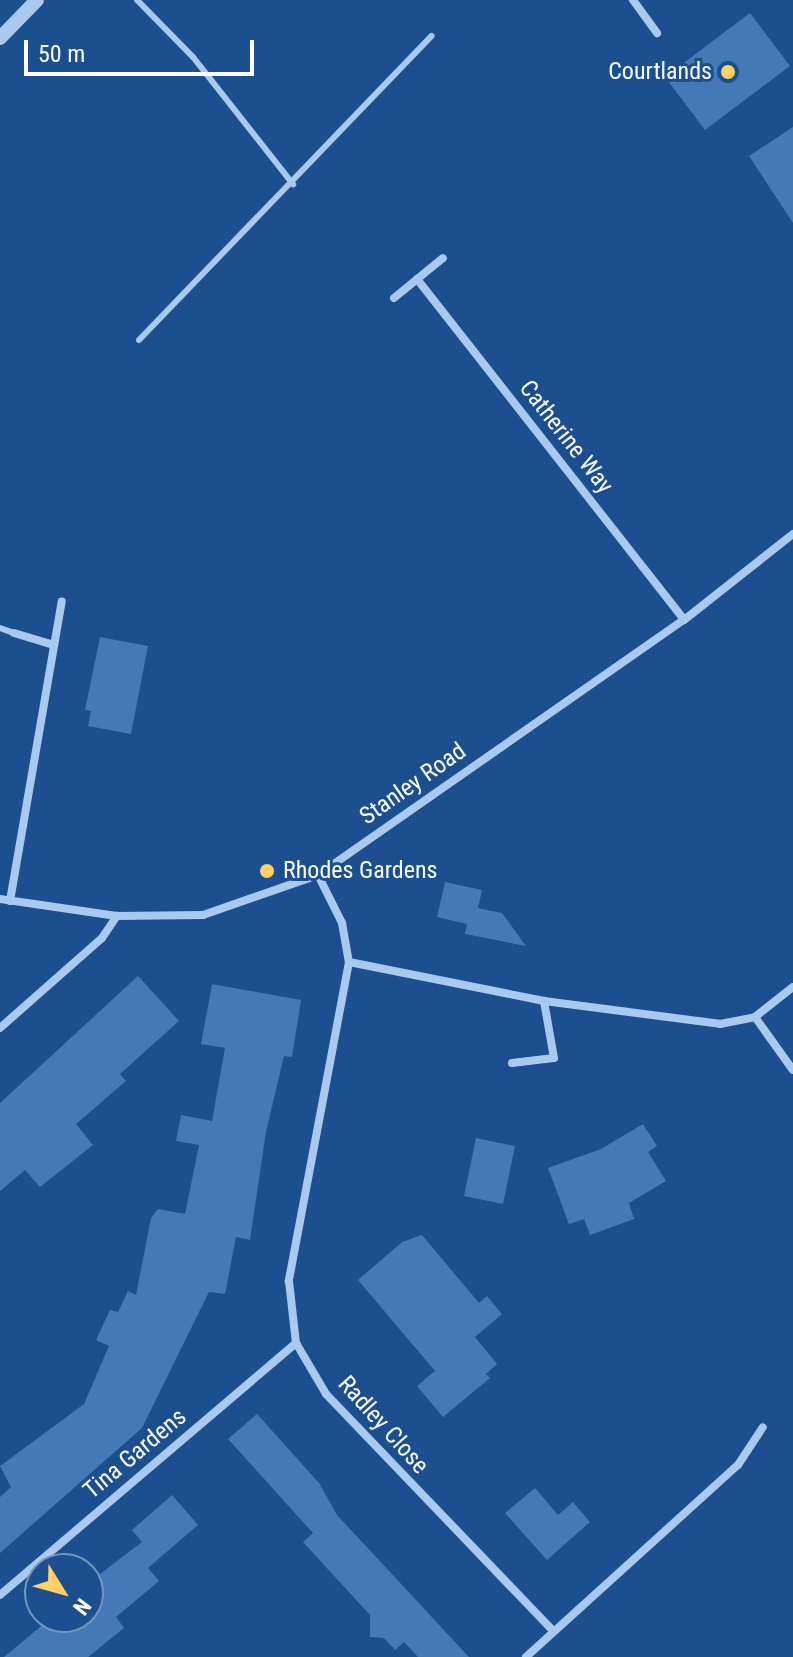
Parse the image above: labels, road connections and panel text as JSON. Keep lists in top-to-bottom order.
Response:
{
  "streets": {
    "street": [
      "Catherine Way",
      "Stanley Road",
      "Radley Close",
      "Tina Gardens"
    ]
  },
  "crossings": [
    ["Catherine Way", "Stanley Road"],
    ["Radley Close", "Tina Gardens"]
  ],
  "places": ["Courtlands", "Rhodes Gardens"],
  "scale_bar": "50 m",
  "north": "bottom right"
}
